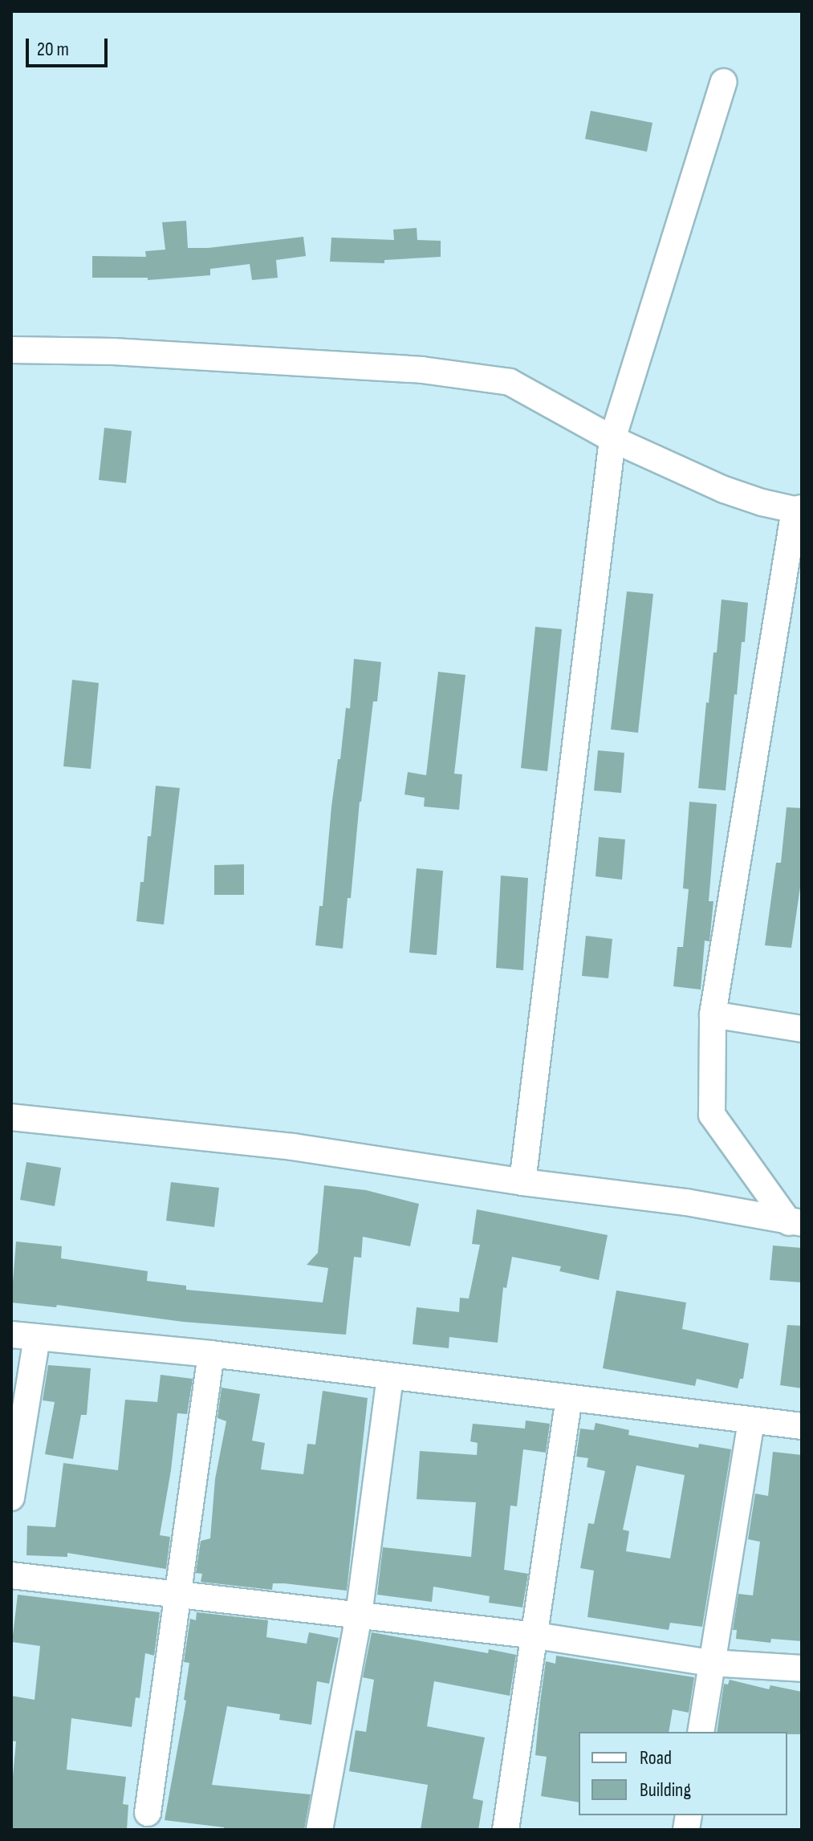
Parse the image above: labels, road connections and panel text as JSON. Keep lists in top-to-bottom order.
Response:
{
  "legend": ["Road", "Building"],
  "scale_bar": "20 m"
}
